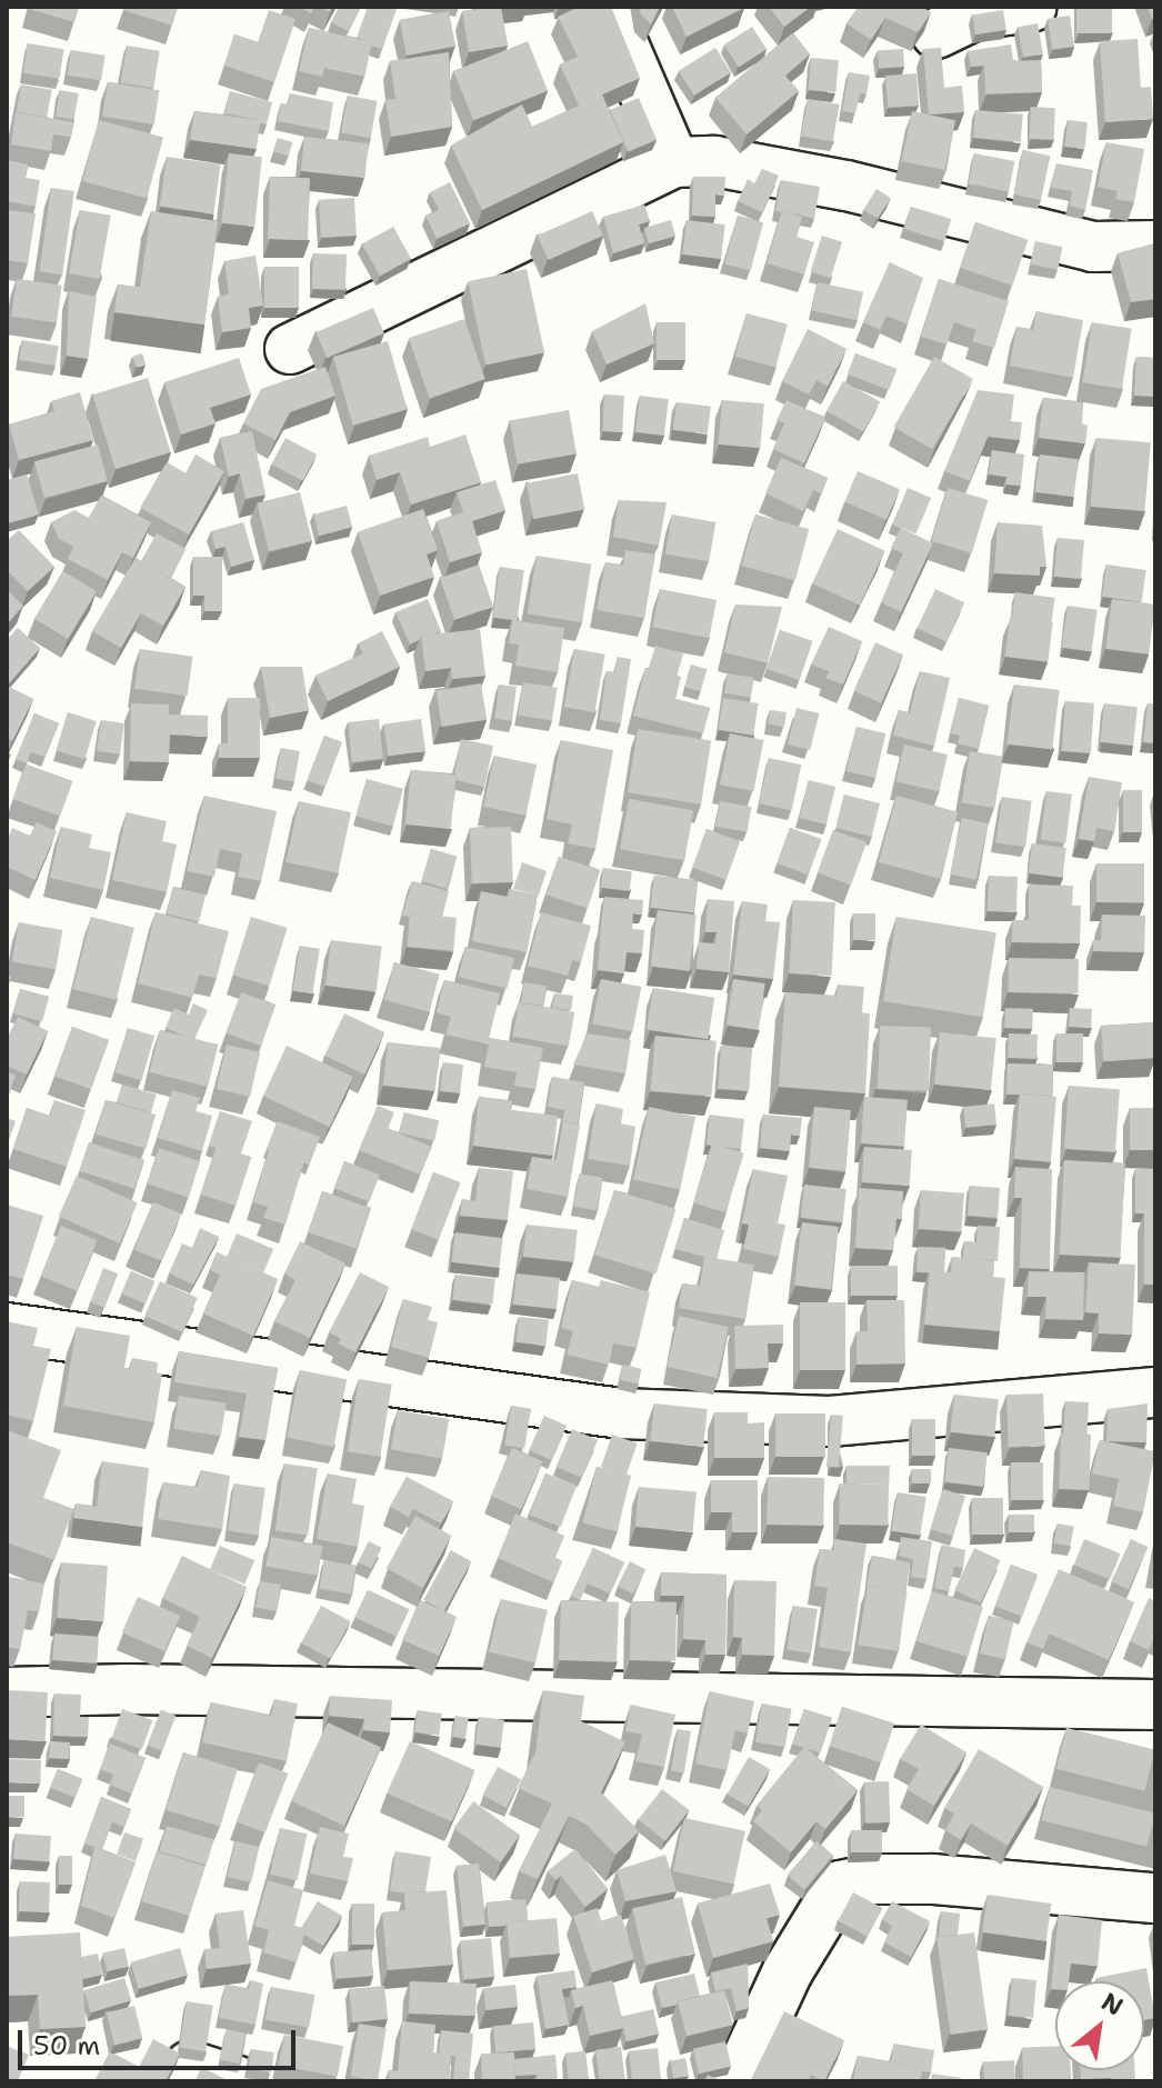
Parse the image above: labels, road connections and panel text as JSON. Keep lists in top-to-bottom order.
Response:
{
  "scale_bar": "50 m",
  "north": "top right"
}
